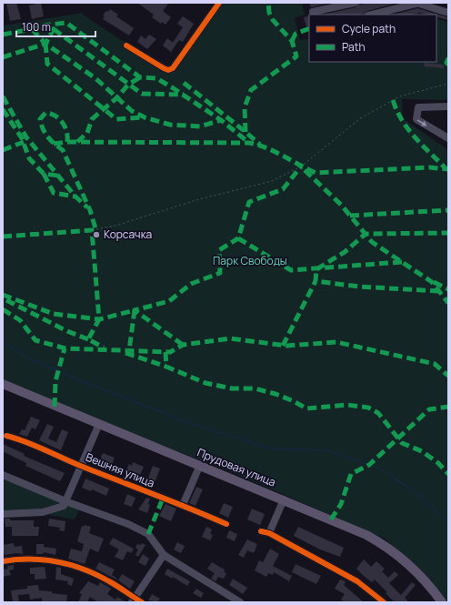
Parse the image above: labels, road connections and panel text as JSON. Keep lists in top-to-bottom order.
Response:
{
  "streets": {
    "main road": ["Прудовая улица"],
    "street": ["Вешняя улица"]
  },
  "parks": ["Парк Свободы"],
  "places": ["Корсачка"],
  "legend": ["Cycle path", "Path"],
  "scale_bar": "100 m"
}
